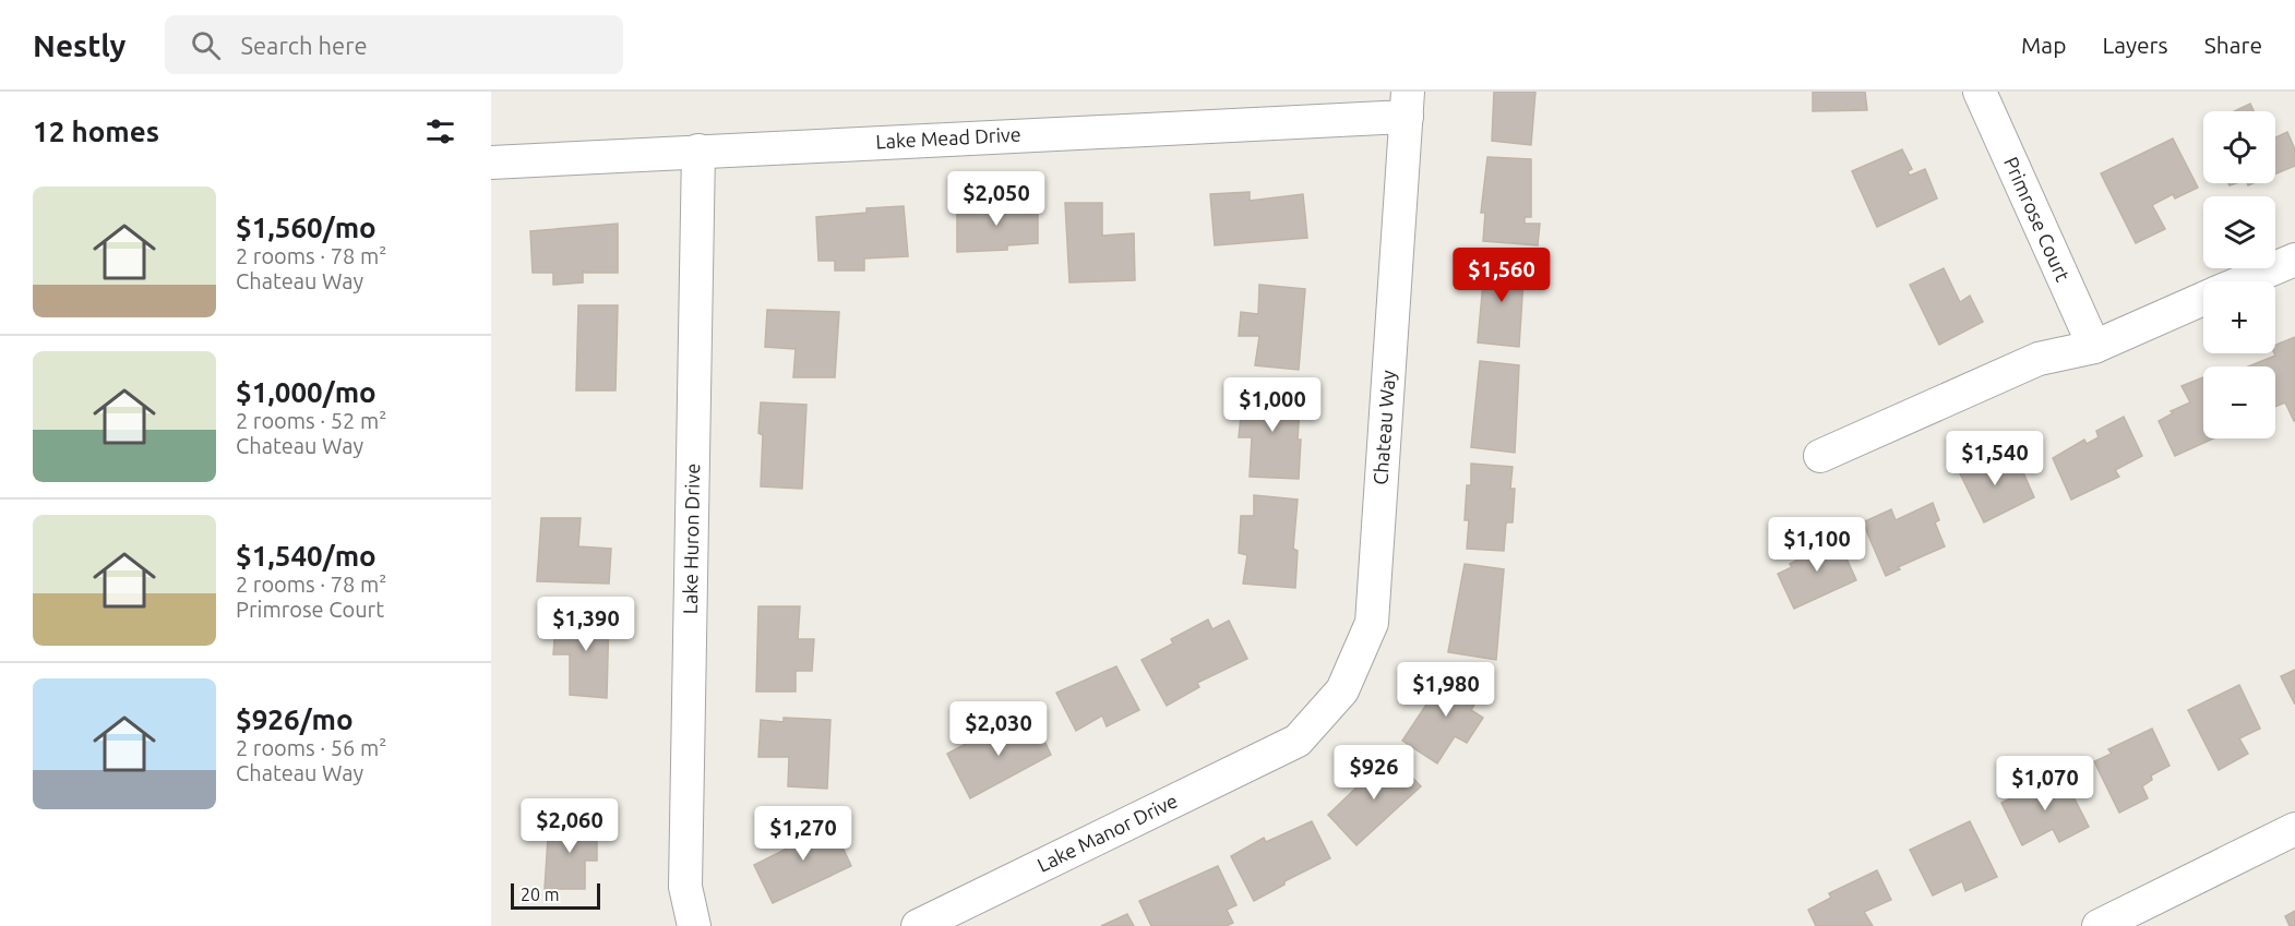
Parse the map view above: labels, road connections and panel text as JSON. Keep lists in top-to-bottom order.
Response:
{
  "streets": {
    "street": [
      "Lake Mead Drive",
      "Primrose Court",
      "Chateau Way",
      "Lake Huron Drive",
      "Lake Manor Drive"
    ]
  },
  "crossings": [
    ["Lake Mead Drive", "Chateau Way"],
    ["Lake Mead Drive", "Lake Huron Drive"],
    ["Chateau Way", "Lake Manor Drive"]
  ],
  "scale_bar": "20 m",
  "page": {
    "header": "Nestly",
    "search": "Search here",
    "nav": ["Map", "Layers", "Share"],
    "heading": "12 homes",
    "map_buttons": ["+", "−"],
    "list": [
      {
        "name": "$1,560/mo",
        "note": "2 rooms · 78 m² · Chateau Way"
      },
      {
        "name": "$1,000/mo",
        "note": "2 rooms · 52 m² · Chateau Way"
      },
      {
        "name": "$1,540/mo",
        "note": "2 rooms · 78 m² · Primrose Court"
      },
      {
        "name": "$926/mo",
        "note": "2 rooms · 56 m² · Chateau Way"
      }
    ],
    "price": [
      "$2,050",
      "$1,560",
      "$1,000",
      "$1,540",
      "$1,100",
      "$1,390",
      "$1,980",
      "$2,030",
      "$926",
      "$1,070",
      "$2,060",
      "$1,270"
    ],
    "scale": "20 m"
  }
}
